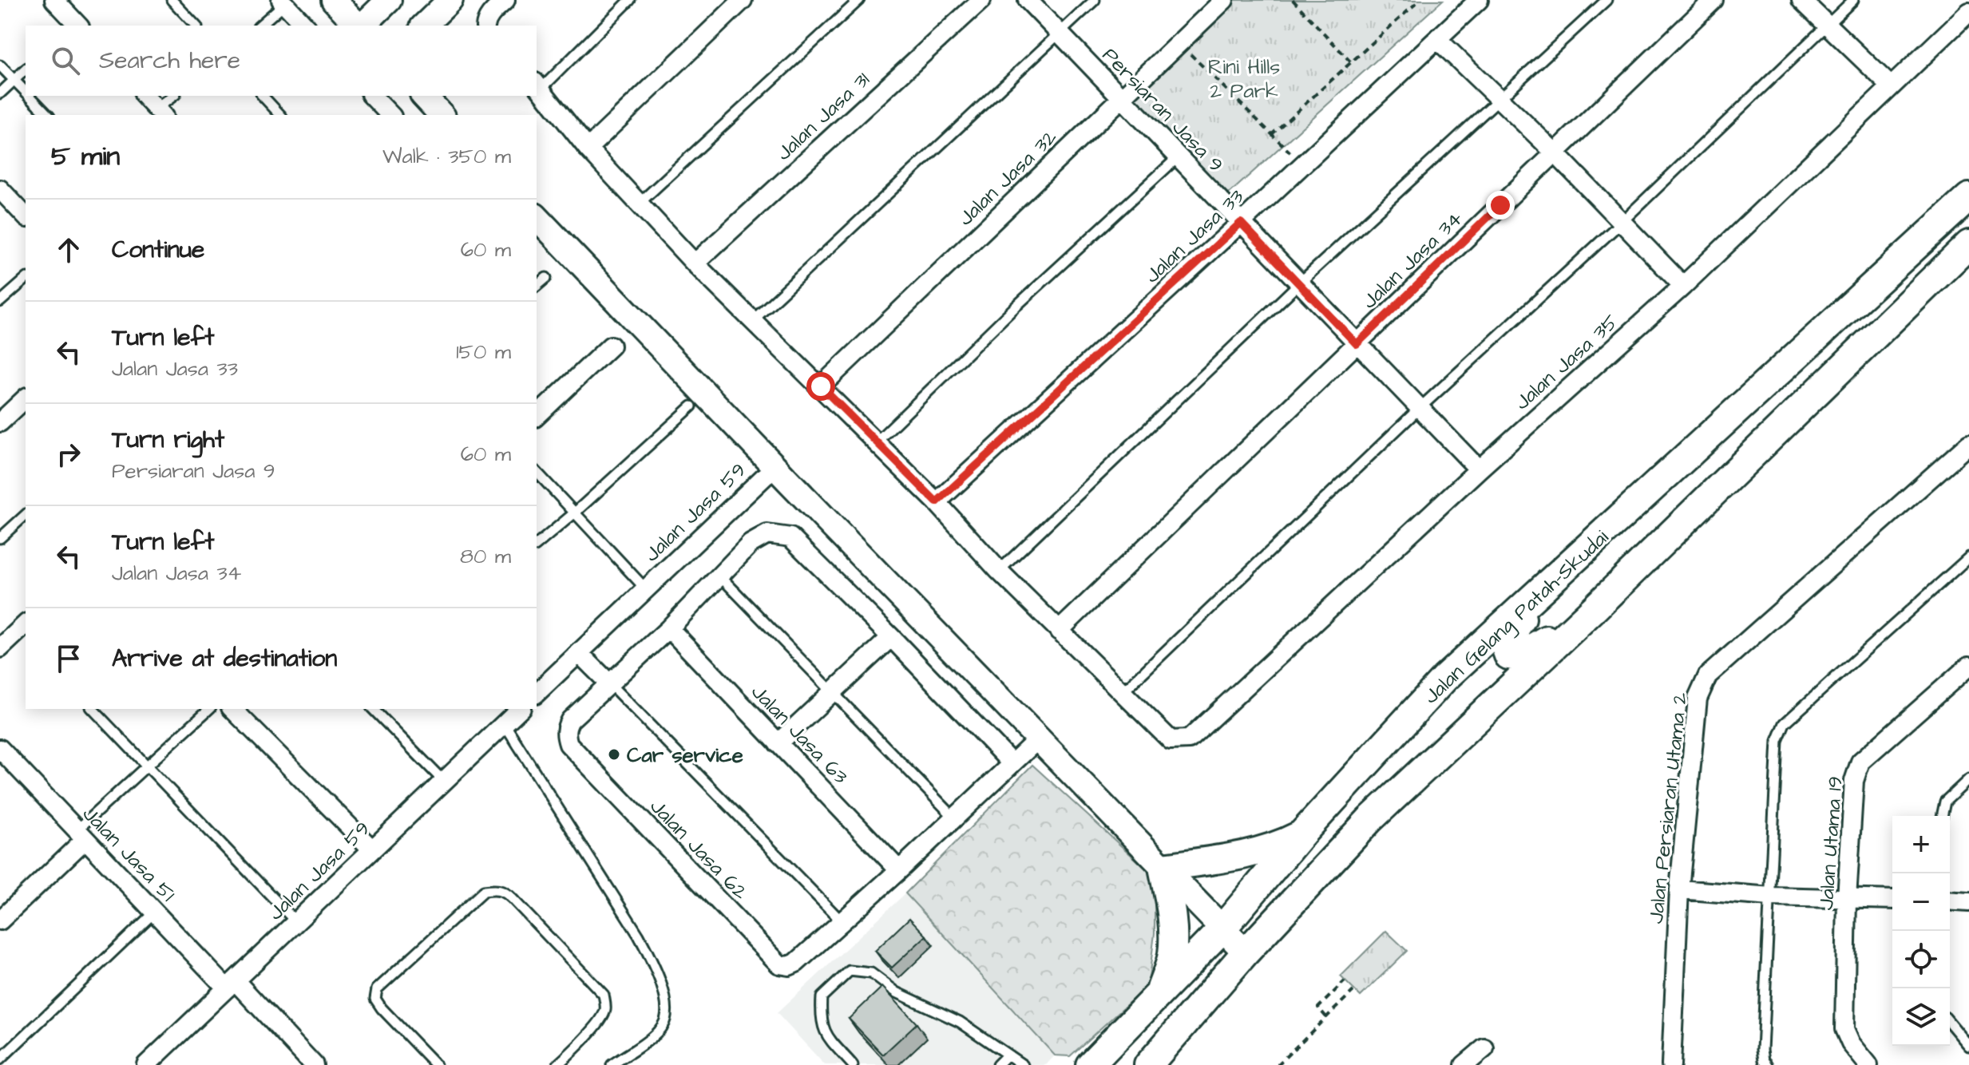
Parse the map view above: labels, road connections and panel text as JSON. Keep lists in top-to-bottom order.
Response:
{
  "streets": {
    "main road": ["Jalan Gelang Patah-Skudai"],
    "street": [
      "Persiaran Jasa 9",
      "Jalan Jasa 31",
      "Jalan Jasa 32",
      "Jalan Jasa 33",
      "Jalan Jasa 34",
      "Jalan Jasa 35",
      "Jalan Jasa 59",
      "Jalan Jasa 63",
      "Jalan Persiaran Utama 2",
      "Jalan Utama 19",
      "Jalan Jasa 62",
      "Jalan Jasa 51"
    ]
  },
  "crossings": [
    ["Persiaran Jasa 9", "Jalan Jasa 32"],
    ["Persiaran Jasa 9", "Jalan Jasa 33"],
    ["Persiaran Jasa 9", "Jalan Jasa 34"],
    ["Persiaran Jasa 9", "Jalan Jasa 35"],
    ["Jalan Jasa 59", "Jalan Jasa 51"],
    ["Jalan Jasa 63", "Jalan Jasa 62"]
  ],
  "parks": ["Rini Hills 2 Park"],
  "places": ["Car service"],
  "page": {
    "search": "Search here",
    "heading": ["5 min", "Walk · 350 m"],
    "list": [
      ["Continue", "60 m"],
      ["Turn left", "Jalan Jasa 33", "150 m"],
      ["Turn right", "Persiaran Jasa 9", "60 m"],
      ["Turn left", "Jalan Jasa 34", "80 m"],
      "Arrive at destination"
    ],
    "map_buttons": ["+", "−"]
  }
}
